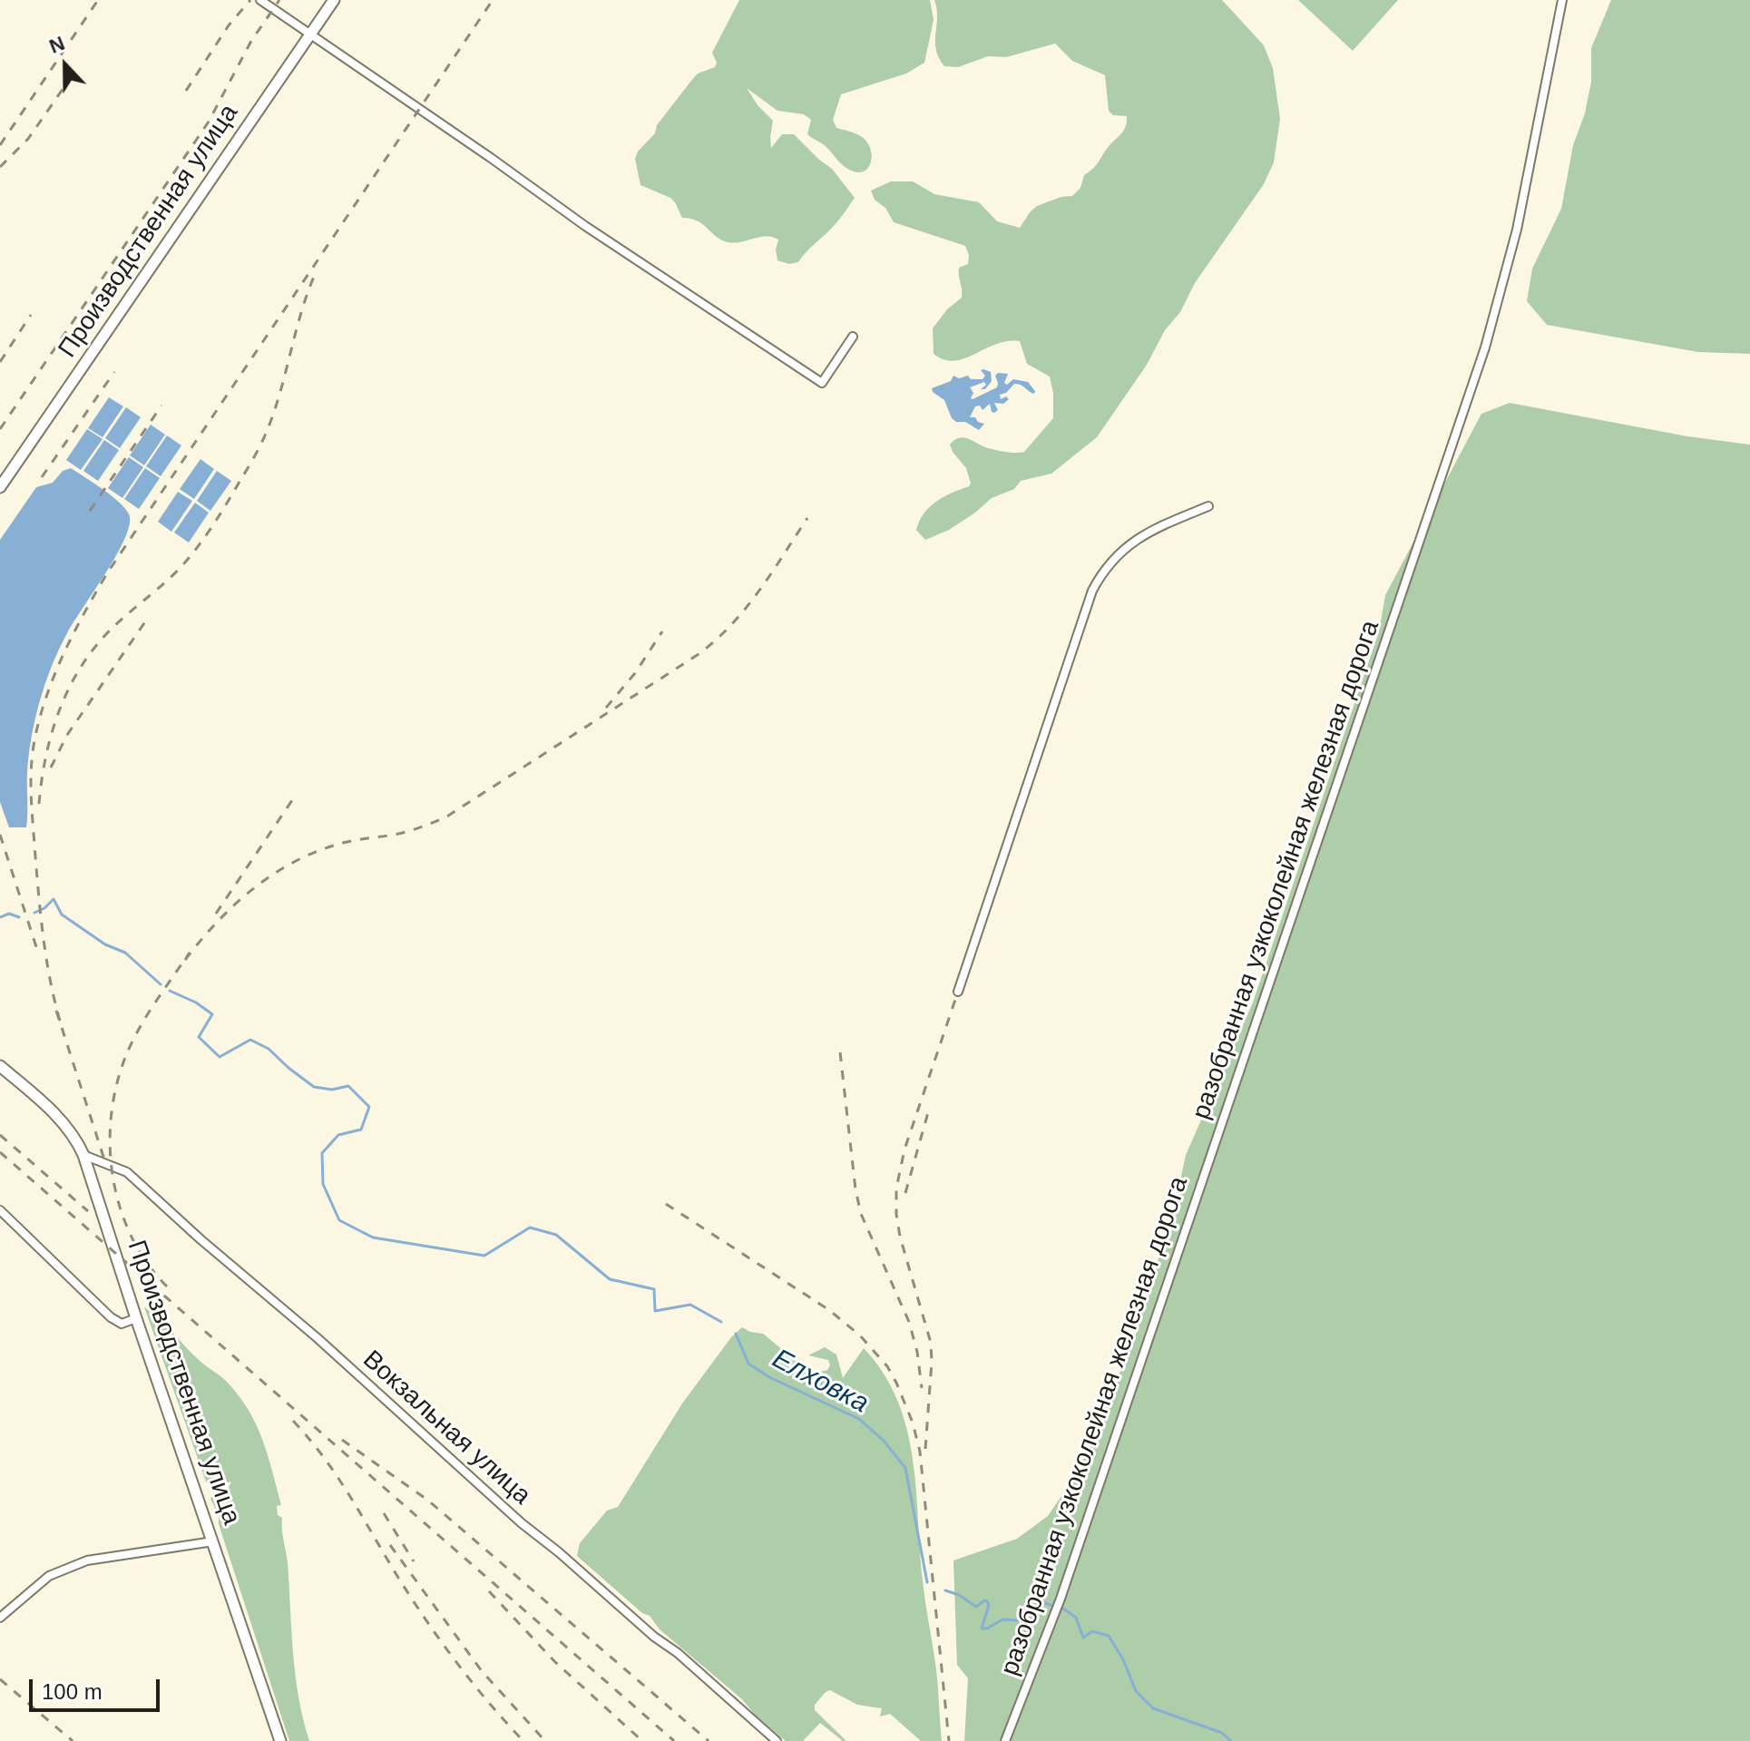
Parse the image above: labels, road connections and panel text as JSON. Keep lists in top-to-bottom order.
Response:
{
  "streets": {
    "main road": ["Производственная улица"],
    "street": ["разобранная узкоколейная железная дорога", "Вокзальная улица"]
  },
  "crossings": [
    ["Производственная улица", "Вокзальная улица"]
  ],
  "water": ["Елховка"],
  "scale_bar": "100 m",
  "north": "top"
}
